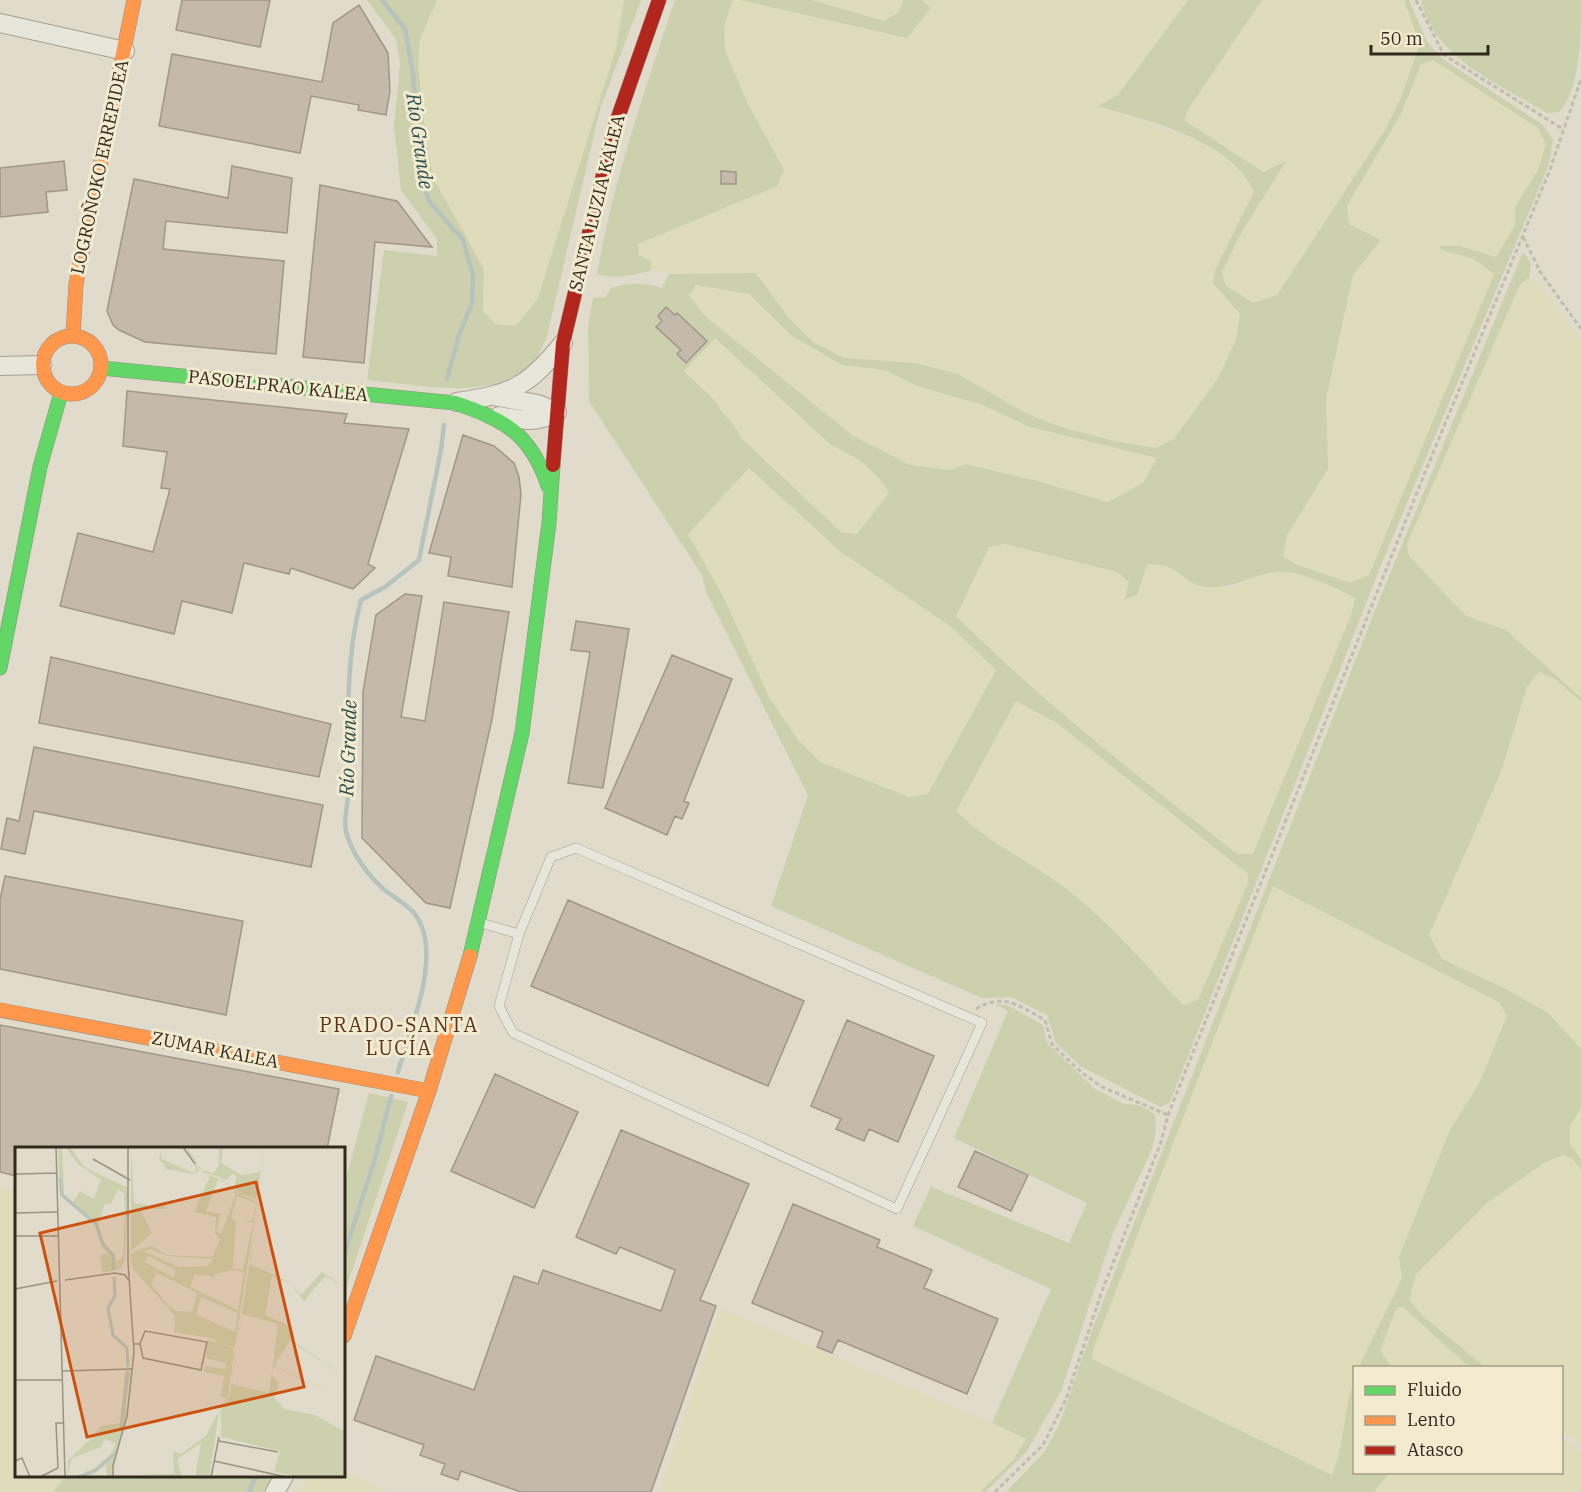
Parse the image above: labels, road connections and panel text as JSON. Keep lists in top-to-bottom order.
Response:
{
  "streets": {
    "street": [
      "LOGROÑOKO ERREPIDEA",
      "SANTA LUZIA KALEA",
      "PASOELPRAO KALEA",
      "ZUMAR KALEA"
    ]
  },
  "crossings": [
    ["LOGROÑOKO ERREPIDEA", "PASOELPRAO KALEA"],
    ["SANTA LUZIA KALEA", "PASOELPRAO KALEA"],
    ["SANTA LUZIA KALEA", "ZUMAR KALEA"]
  ],
  "districts": ["PRADO-SANTA LUCÍA"],
  "water": ["Río Grande"],
  "legend": ["Fluido", "Lento", "Atasco"],
  "scale_bar": "50 m"
}
